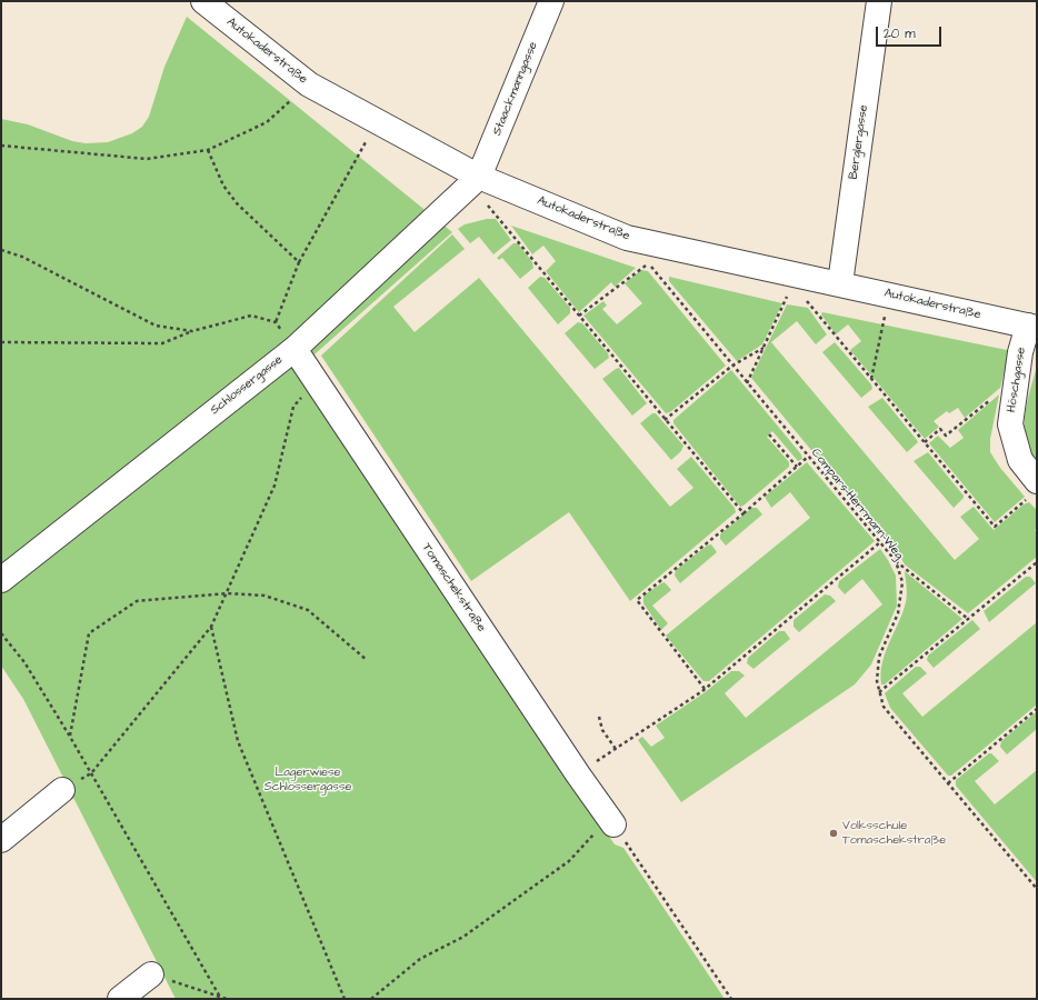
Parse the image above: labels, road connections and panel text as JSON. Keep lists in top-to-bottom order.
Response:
{
  "streets": {
    "street": [
      "Autokaderstraße",
      "Staackmanngasse",
      "Berglergasse",
      "Höschgasse",
      "Schlossergasse",
      "Tomaschekstraße"
    ],
    "path": ["Compars-Herrmann-Weg"]
  },
  "crossings": [
    ["Autokaderstraße", "Staackmanngasse"],
    ["Autokaderstraße", "Berglergasse"],
    ["Autokaderstraße", "Höschgasse"],
    ["Autokaderstraße", "Schlossergasse"],
    ["Staackmanngasse", "Schlossergasse"],
    ["Schlossergasse", "Tomaschekstraße"]
  ],
  "parks": ["Lagerwiese Schlossergasse"],
  "places": ["Volksschule Tomaschekstraße"],
  "scale_bar": "20 m"
}
